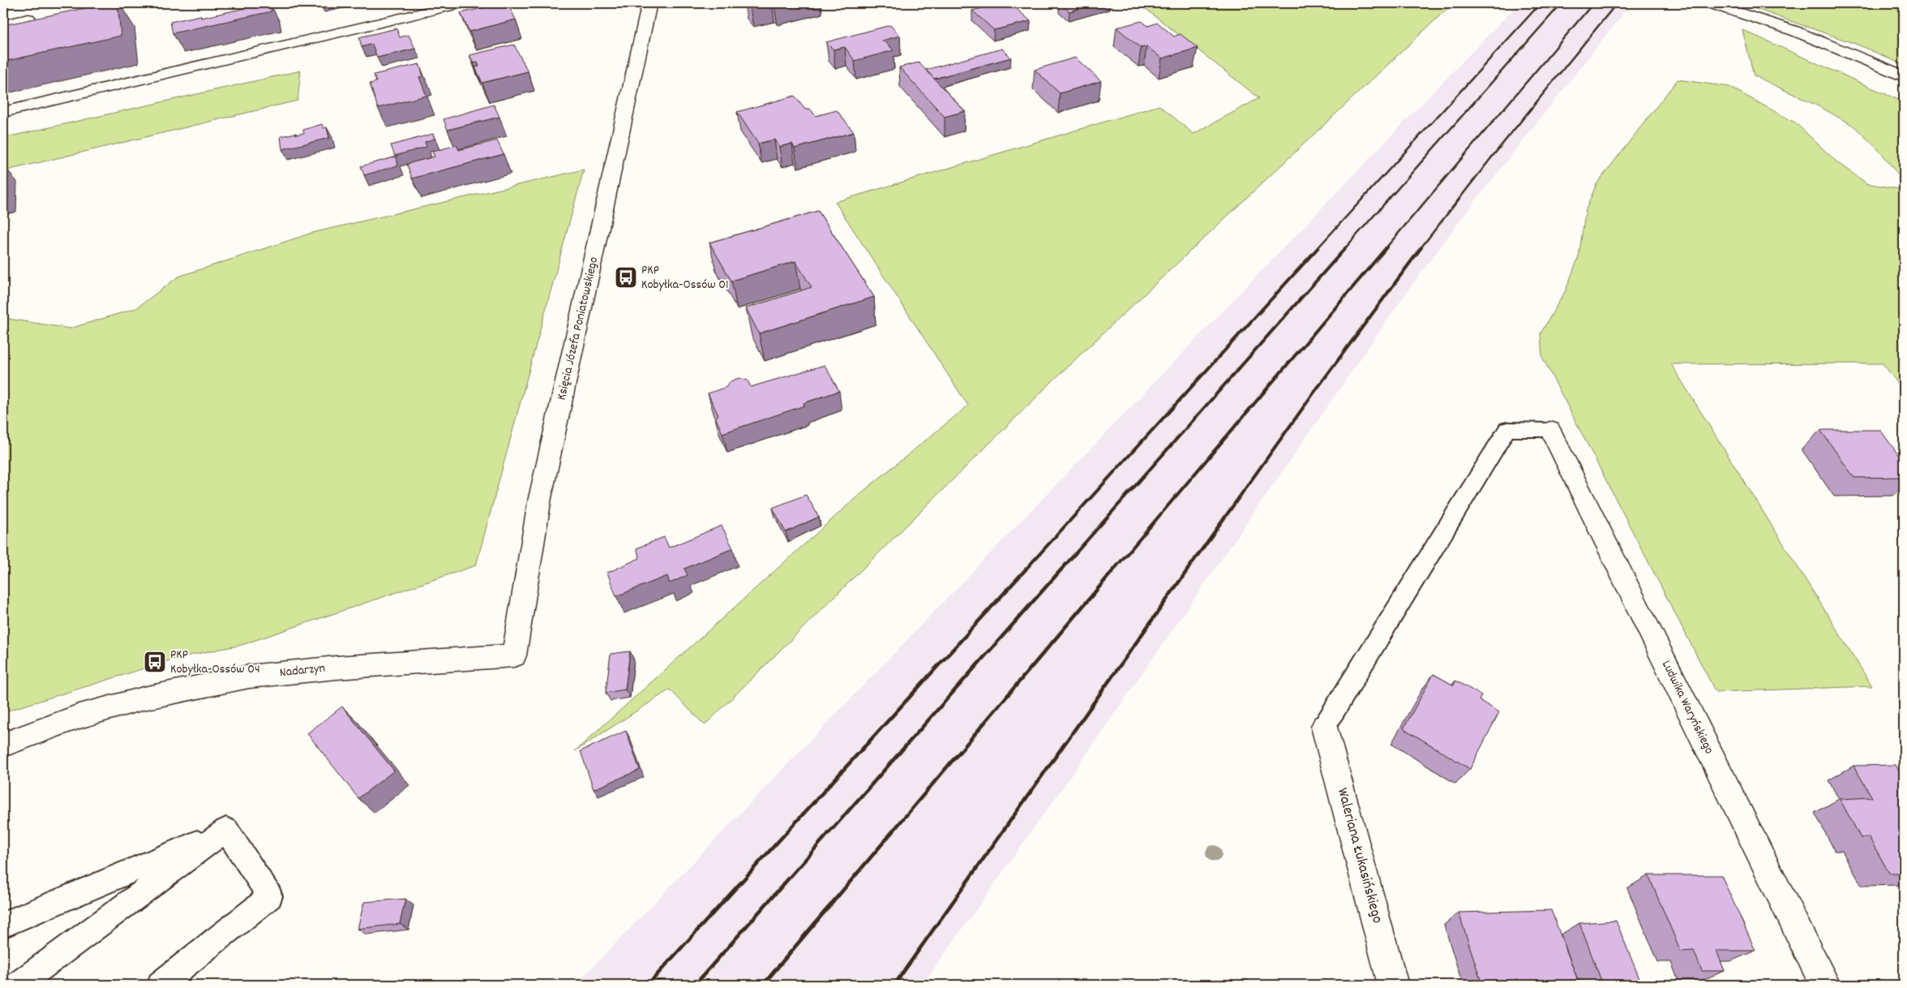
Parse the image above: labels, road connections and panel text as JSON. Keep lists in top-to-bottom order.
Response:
{
  "streets": {
    "street": [
      "Księcia Józefa Poniatowskiego",
      "Nadarzyn",
      "Ludwika Waryńskiego",
      "Waleriana Łukasińskiego"
    ]
  },
  "crossings": [
    ["Księcia Józefa Poniatowskiego", "Nadarzyn"]
  ],
  "places": {
    "bus stop": ["PKP Kobyłka-Ossów 01", "PKP Kobyłka-Ossów 04"]
  }
}
